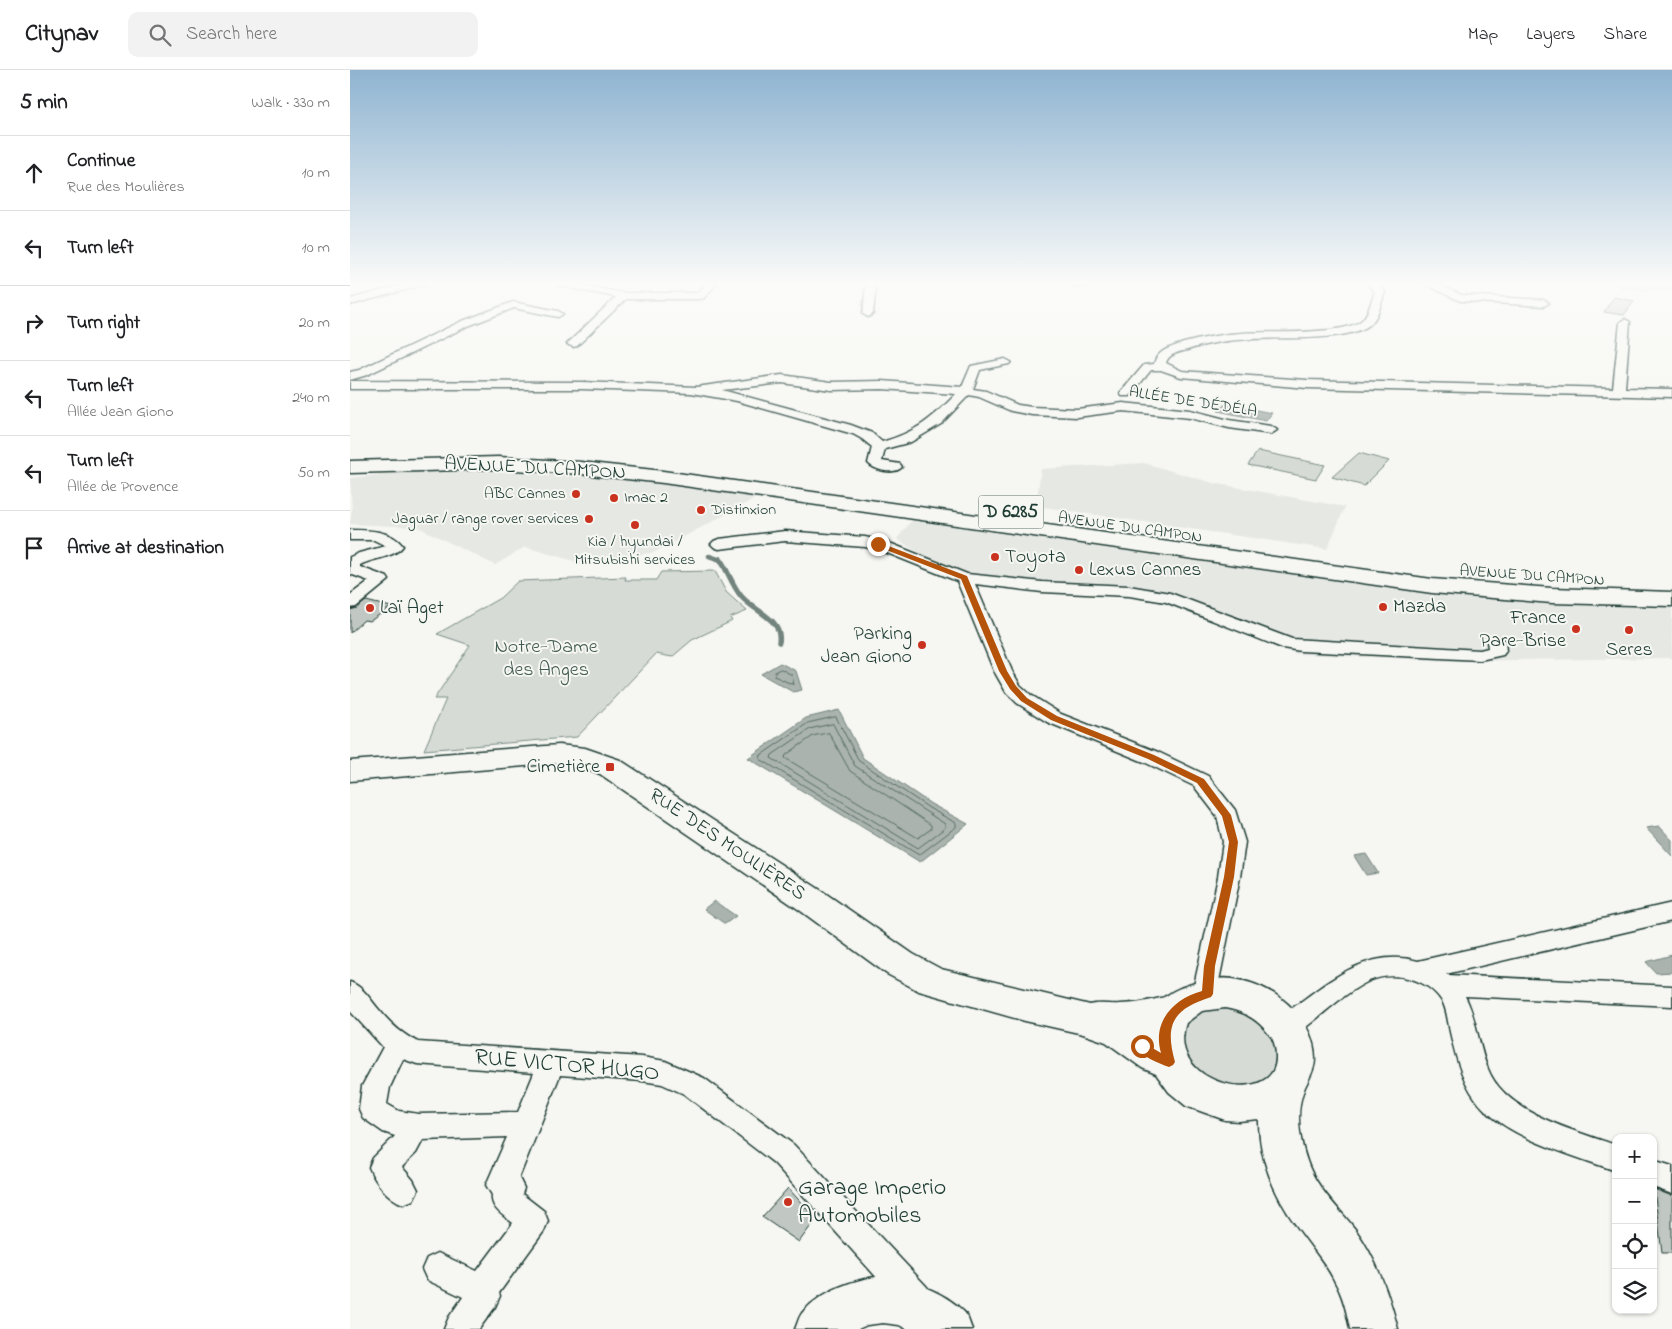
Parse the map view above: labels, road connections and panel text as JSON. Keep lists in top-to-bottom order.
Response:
{
  "streets": {
    "main road": ["AVENUE DU CAMPON", "D 6285", "RUE DES MOULIÈRES"],
    "street": ["ALLÉE DE DÉDÉLA", "RUE VICTOR HUGO"]
  },
  "parks": ["Notre-Dame des Anges"],
  "places": {
    "other": [
      "ABC Cannes",
      "Imac 2",
      "Distinxion",
      "Jaguar / range rover services",
      "Kia / hyundai / Mitsubishi services",
      "Toyota",
      "Lexus Cannes",
      "Mazda",
      "Laï Aget",
      "France Pare-Brise",
      "Seres",
      "Parking Jean Giono",
      "Garage Imperio Automobiles"
    ],
    "transit": ["Cimetière"]
  },
  "page": {
    "header": "Citynav",
    "search": "Search here",
    "nav": ["Map", "Layers", "Share"],
    "heading": ["5 min", "Walk · 330 m"],
    "list": [
      ["Continue", "Rue des Moulières", "10 m"],
      ["Turn left", "10 m"],
      ["Turn right", "20 m"],
      ["Turn left", "Allée Jean Giono", "240 m"],
      ["Turn left", "Allée de Provence", "50 m"],
      "Arrive at destination"
    ],
    "map_buttons": ["+", "−"]
  }
}
